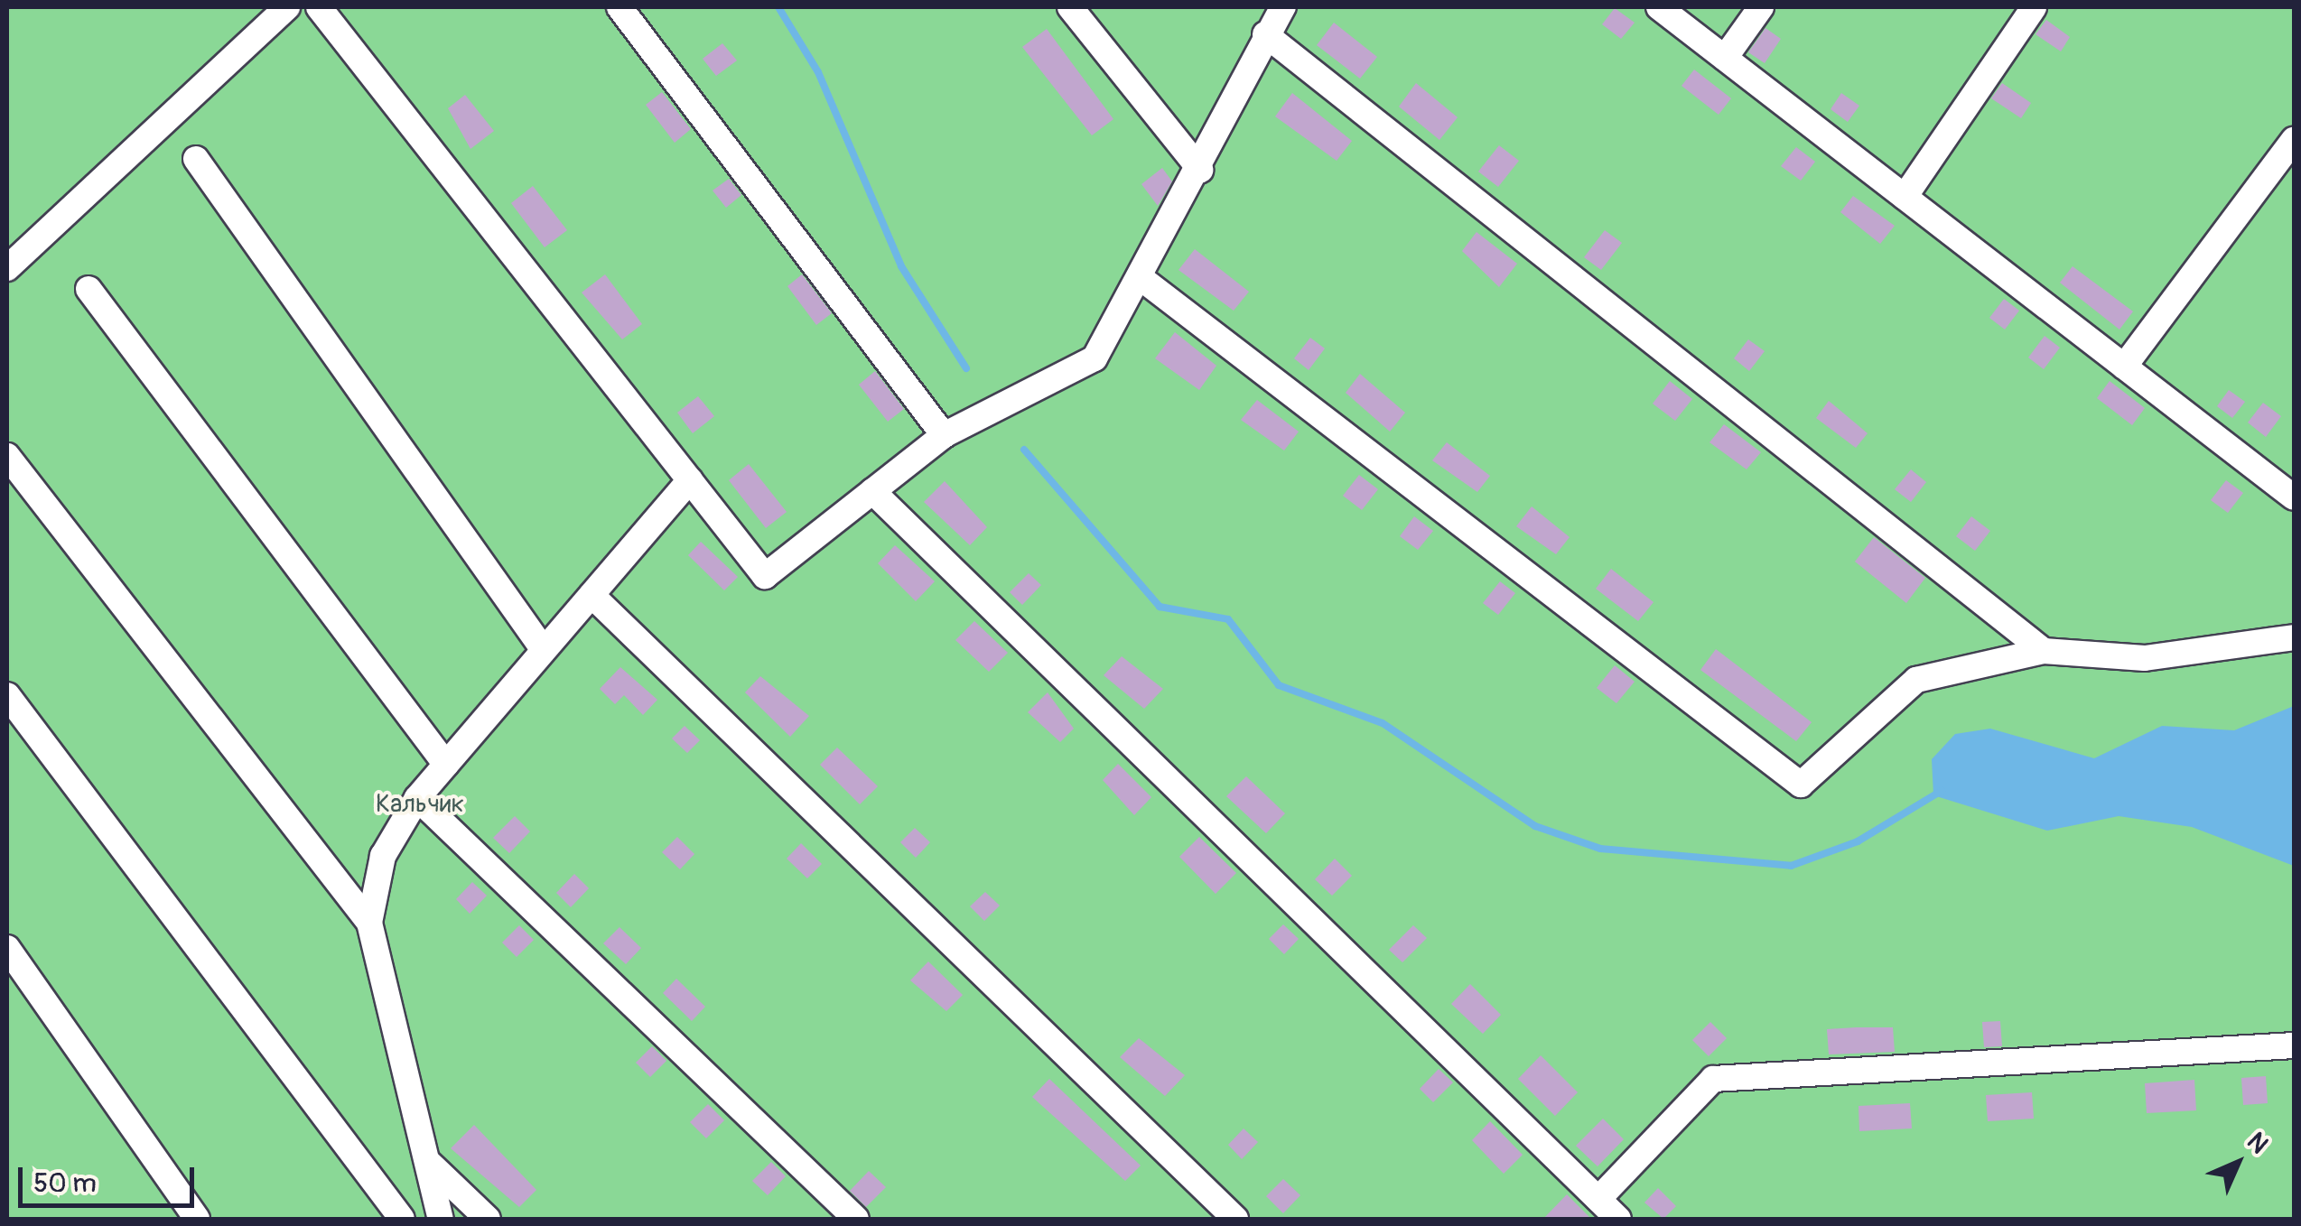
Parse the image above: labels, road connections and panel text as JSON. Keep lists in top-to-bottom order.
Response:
{
  "parks": ["Кальчик"],
  "scale_bar": "50 m",
  "north": "top right"
}
